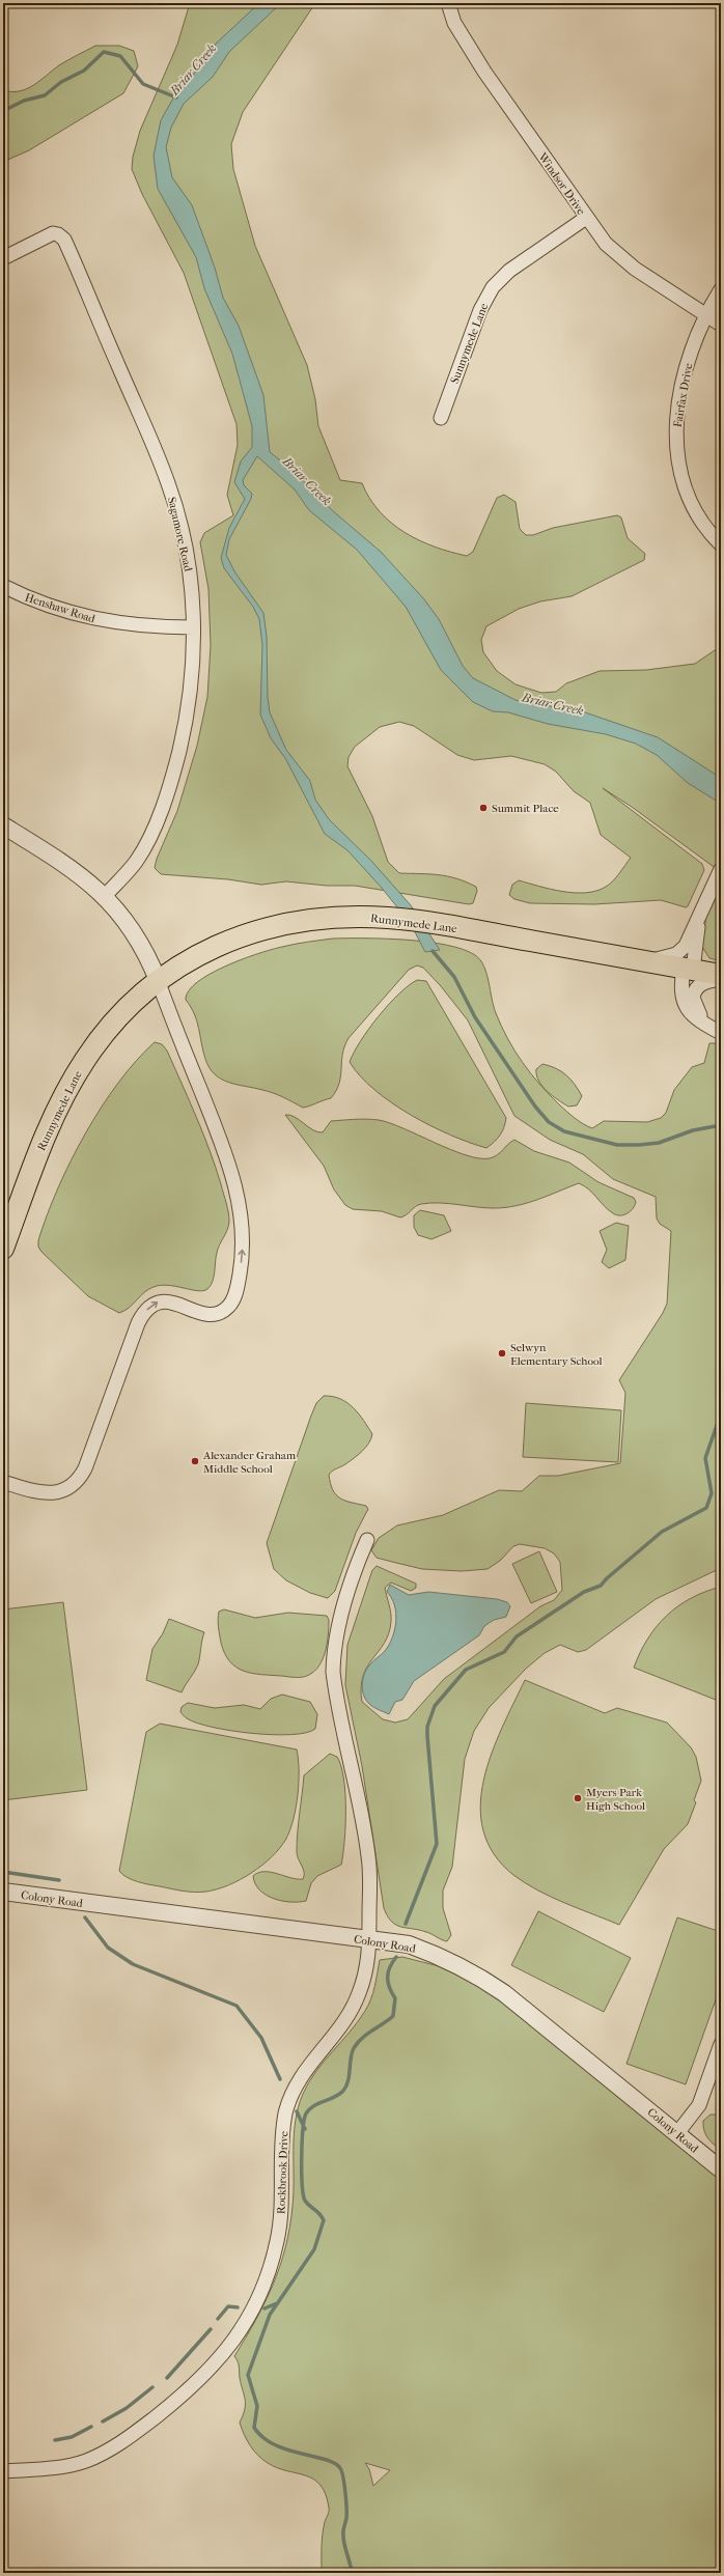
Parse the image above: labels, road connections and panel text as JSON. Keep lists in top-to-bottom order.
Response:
{
  "streets": {
    "main road": ["Runnymede Lane"],
    "street": [
      "Windsor Drive",
      "Sunnymede Lane",
      "Fairfax Drive",
      "Sagamore Road",
      "Henshaw Road",
      "Colony Road",
      "Rockbrook Drive"
    ]
  },
  "crossings": [
    ["Windsor Drive", "Sunnymede Lane"],
    ["Windsor Drive", "Fairfax Drive"],
    ["Sagamore Road", "Henshaw Road"],
    ["Colony Road", "Rockbrook Drive"]
  ],
  "water": ["Briar Creek"],
  "places": [
    "Summit Place",
    "Selwyn Elementary School",
    "Alexander Graham Middle School",
    "Myers Park High School"
  ]
}
